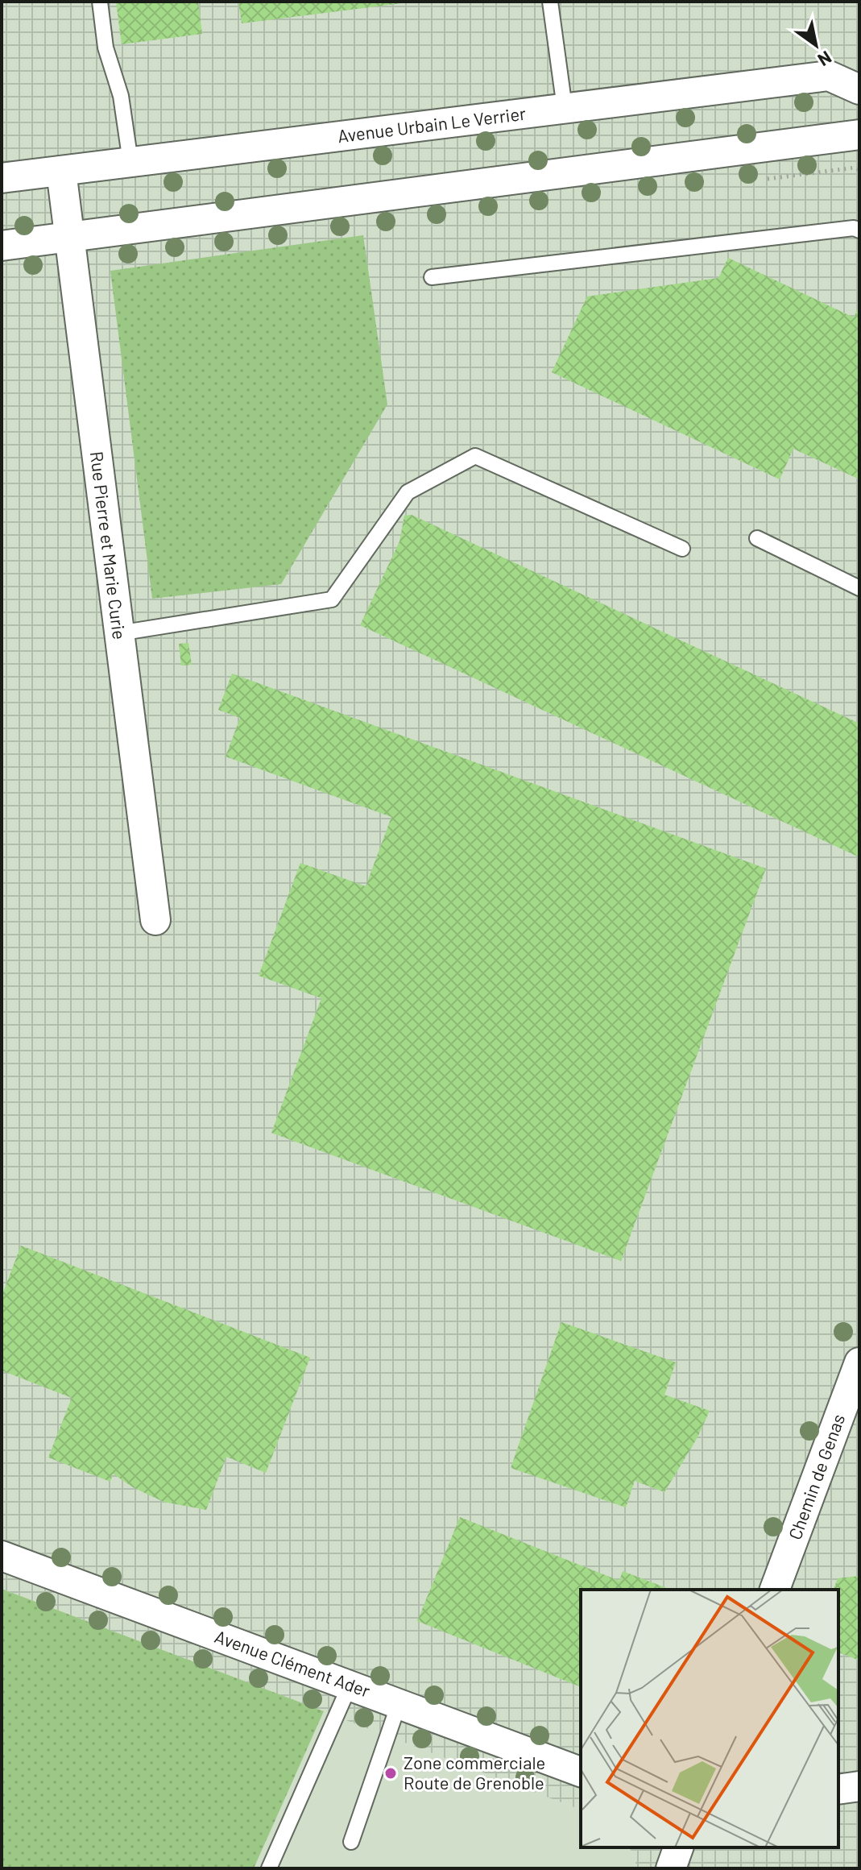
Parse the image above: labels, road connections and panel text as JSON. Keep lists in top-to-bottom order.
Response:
{
  "streets": {
    "street": [
      "Avenue Urbain Le Verrier",
      "Rue Pierre et Marie Curie",
      "Chemin de Genas",
      "Avenue Clément Ader"
    ]
  },
  "crossings": [
    ["Avenue Urbain Le Verrier", "Rue Pierre et Marie Curie"]
  ],
  "places": ["Zone commerciale Route de Grenoble"],
  "north": "bottom right"
}
